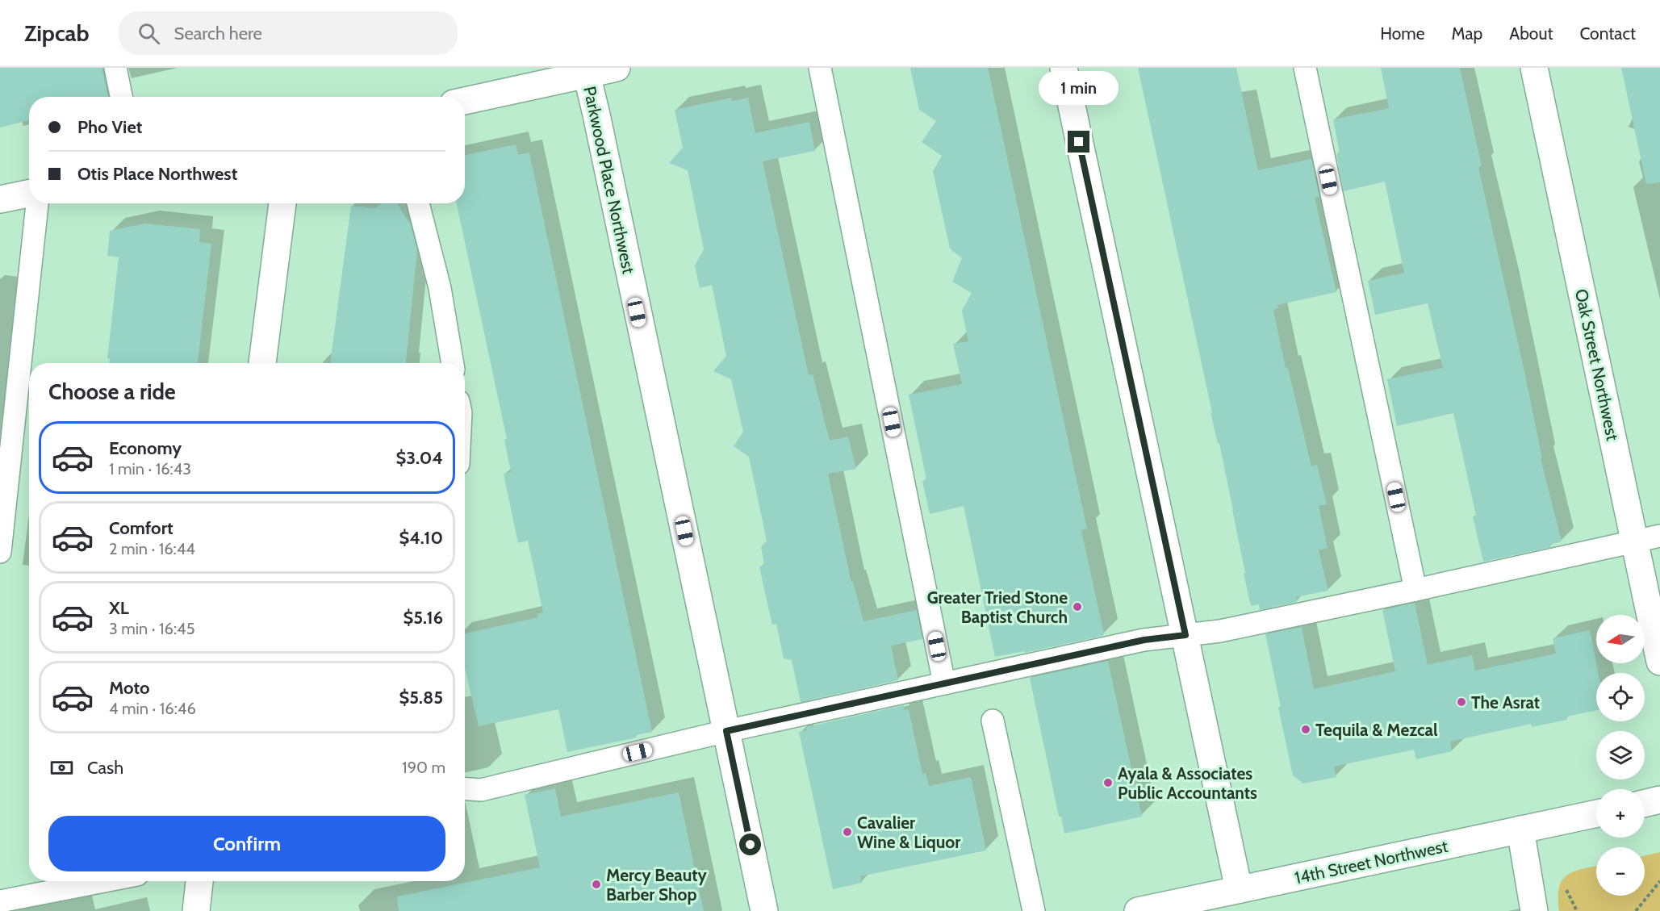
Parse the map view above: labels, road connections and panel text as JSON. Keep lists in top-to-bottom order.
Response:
{
  "streets": {
    "street": ["Parkwood Place Northwest", "Oak Street Northwest", "14th Street Northwest"]
  },
  "places": [
    "Greater Tried Stone Baptist Church",
    "The Asrat",
    "Tequila & Mezcal",
    "Ayala & Associates Public Accountants",
    "Cavalier Wine & Liquor",
    "Mercy Beauty Barber Shop"
  ],
  "north": "left",
  "page": {
    "header": "Zipcab",
    "search": "Search here",
    "nav": [
      "Home",
      "Map",
      "About",
      "Contact"
    ],
    "bubble": "1 min",
    "banner": ["Pho Viet", "Otis Place Northwest"],
    "heading": "Choose a ride",
    "list": [
      {
        "name": "Economy",
        "note": "1 min · 16:43",
        "value": "$3.04"
      },
      {
        "name": "Comfort",
        "note": "2 min · 16:44",
        "value": "$4.10"
      },
      {
        "name": "XL",
        "note": "3 min · 16:45",
        "value": "$5.16"
      },
      {
        "name": "Moto",
        "note": "4 min · 16:46",
        "value": "$5.85"
      }
    ],
    "map_buttons": ["+", "−"],
    "pay": ["Cash", "190 m"],
    "buttons": "Confirm"
  }
}
